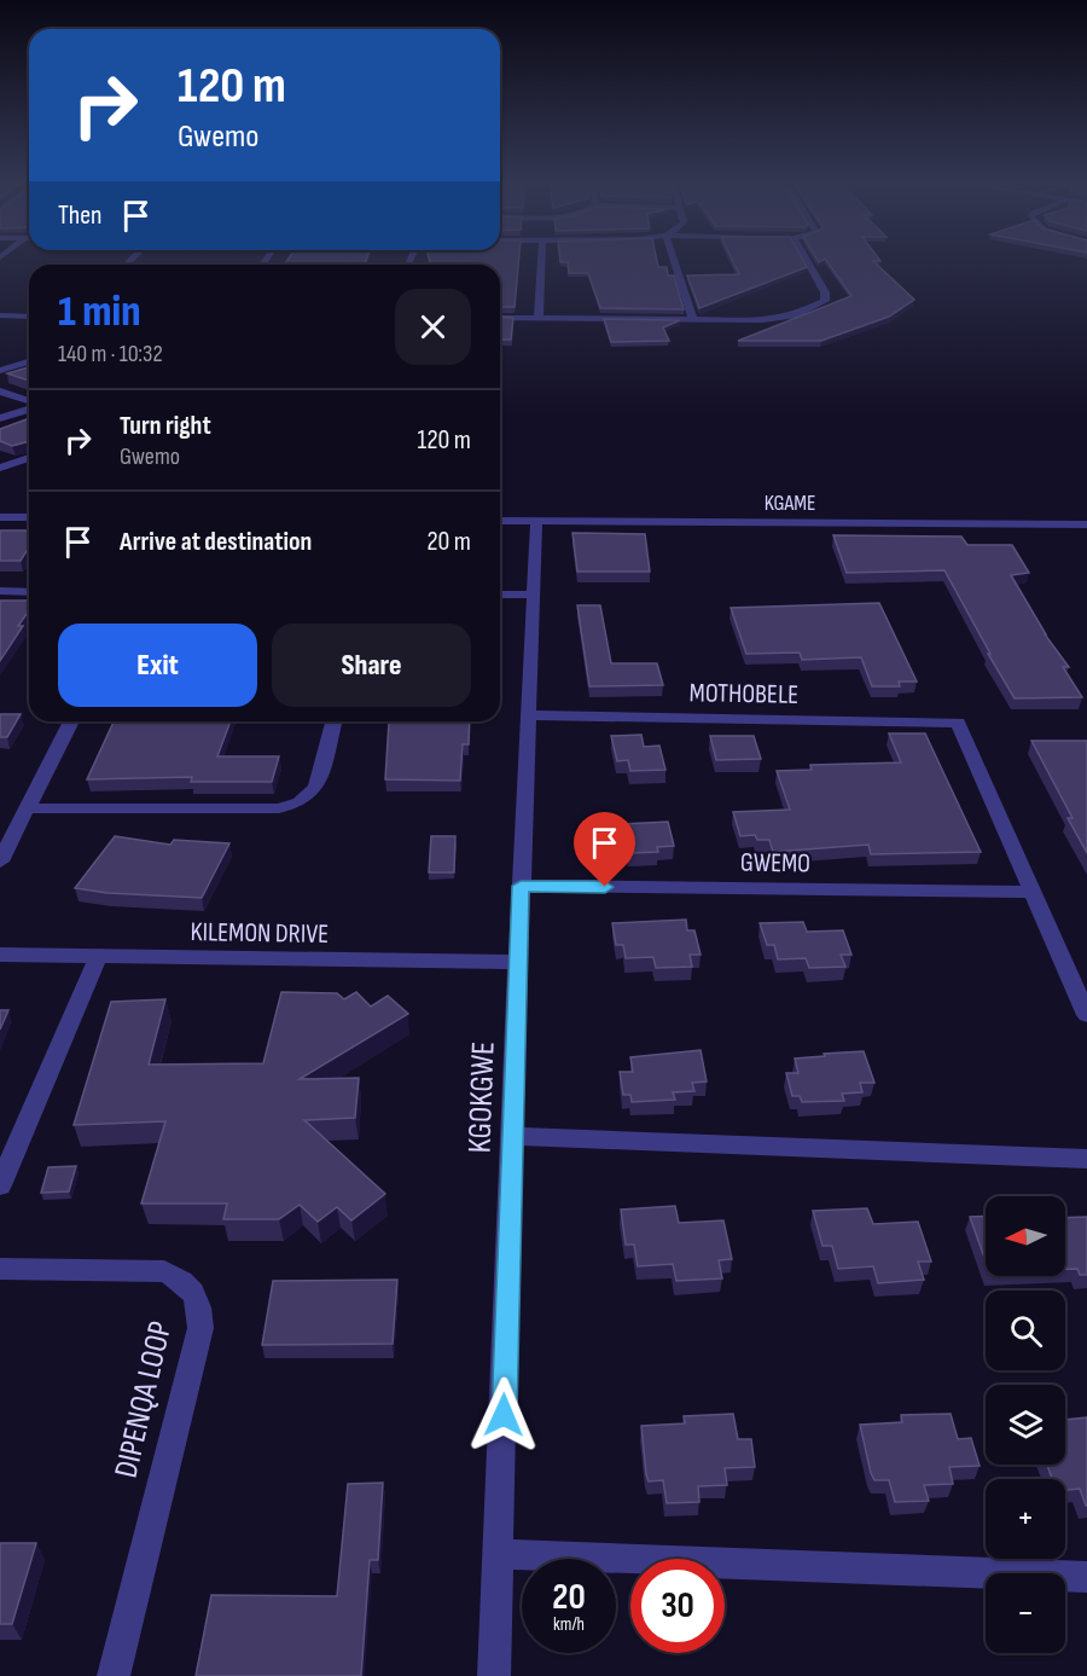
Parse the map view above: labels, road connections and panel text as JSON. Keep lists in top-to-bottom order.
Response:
{
  "streets": {
    "street": [
      "KGAME",
      "MOTHOBELE",
      "GWEMO",
      "KILEMON DRIVE",
      "KGOKGWE",
      "DIPENQA LOOP"
    ]
  },
  "crossings": [
    ["KGAME", "KGOKGWE"],
    ["MOTHOBELE", "GWEMO"],
    ["MOTHOBELE", "KGOKGWE"],
    ["GWEMO", "KGOKGWE"],
    ["KILEMON DRIVE", "KGOKGWE"]
  ],
  "north": "left",
  "page": {
    "turn": ["120 m", "Gwemo"],
    "then": "Then",
    "heading": ["1 min", "140 m · 10:32"],
    "list": [
      {
        "name": "Turn right",
        "note": "Gwemo",
        "value": "120 m"
      },
      {
        "name": "Arrive at destination",
        "value": "20 m"
      }
    ],
    "buttons": ["Exit", "Share"],
    "map_buttons": ["+", "−"],
    "speed": "20 km/h",
    "limit": "30"
  }
}
